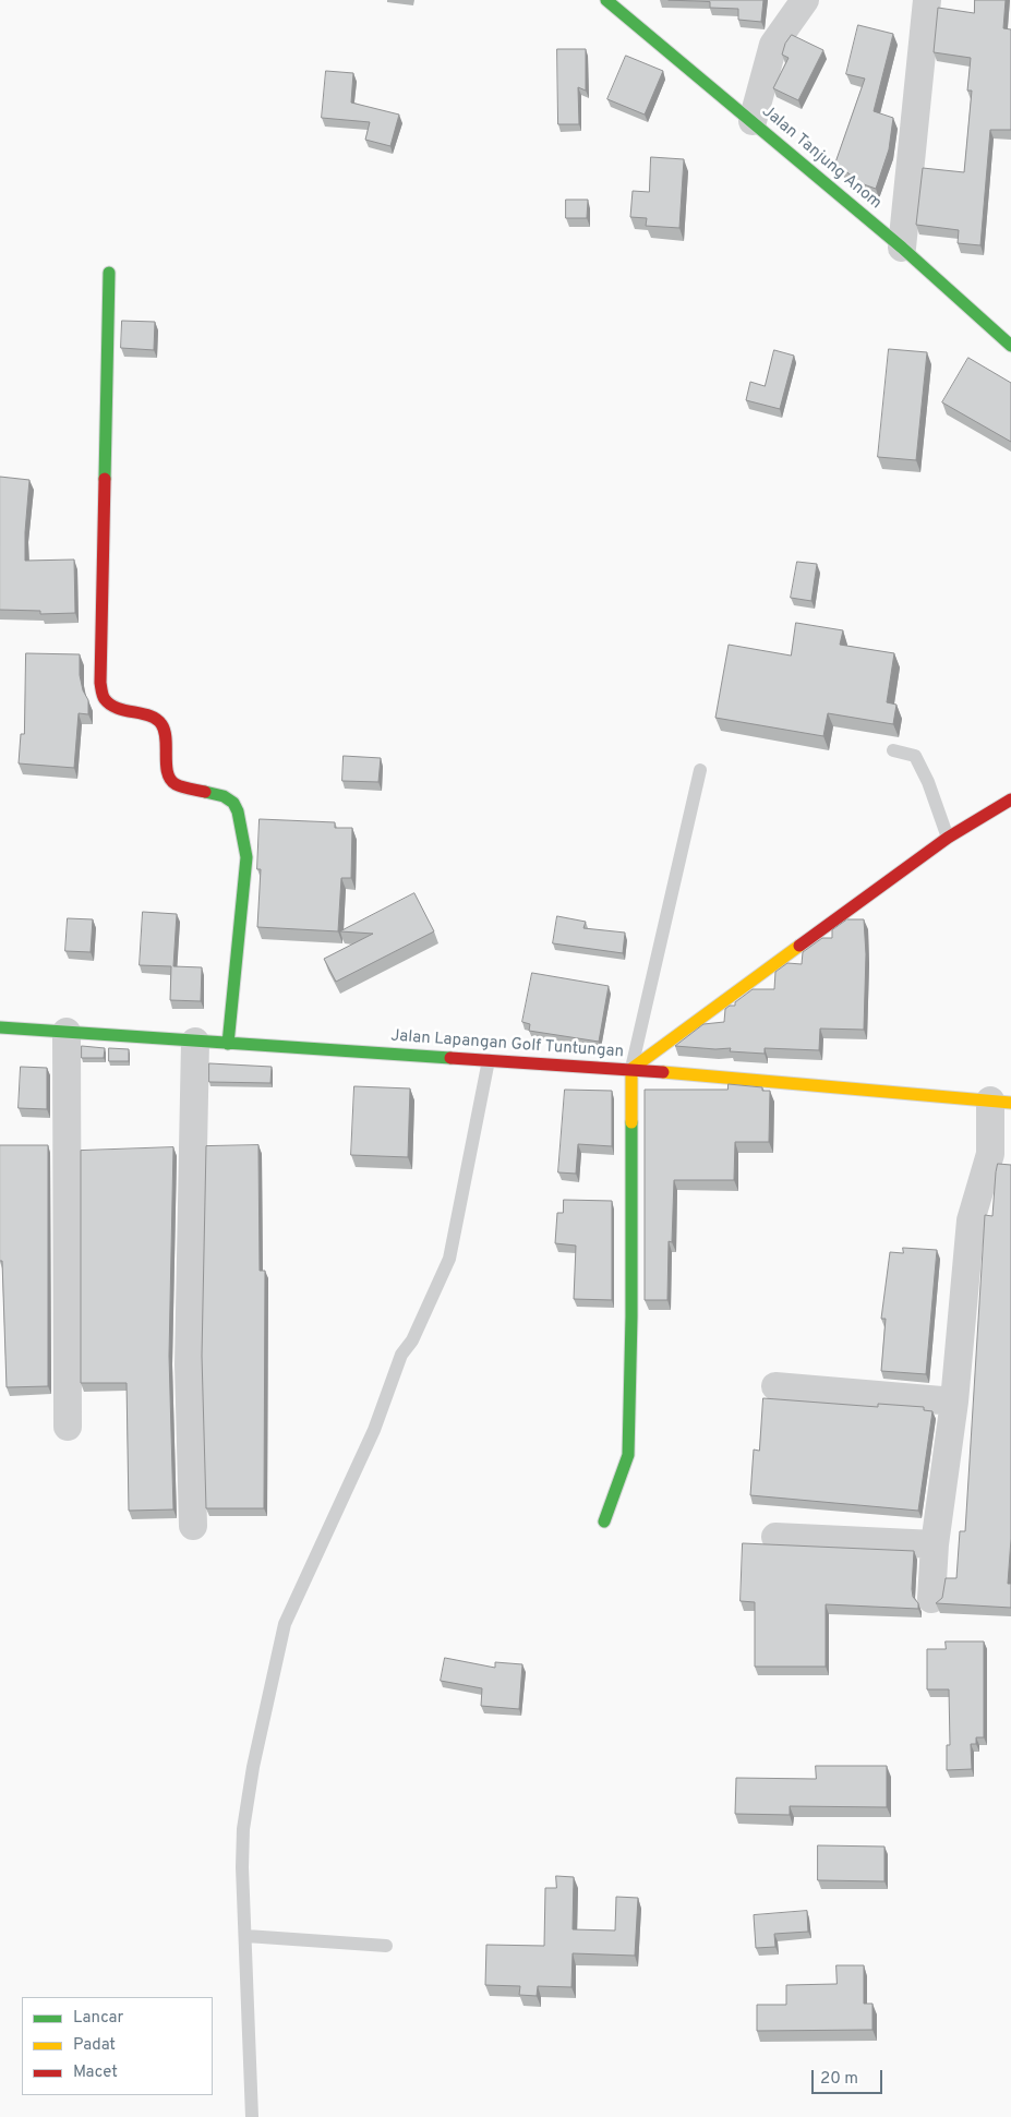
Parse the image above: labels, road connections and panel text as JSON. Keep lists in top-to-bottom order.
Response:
{
  "streets": {
    "street": ["Jalan Tanjung Anom", "Jalan Lapangan Golf Tuntungan"]
  },
  "legend": ["Lancar", "Padat", "Macet"],
  "scale_bar": "20 m"
}
